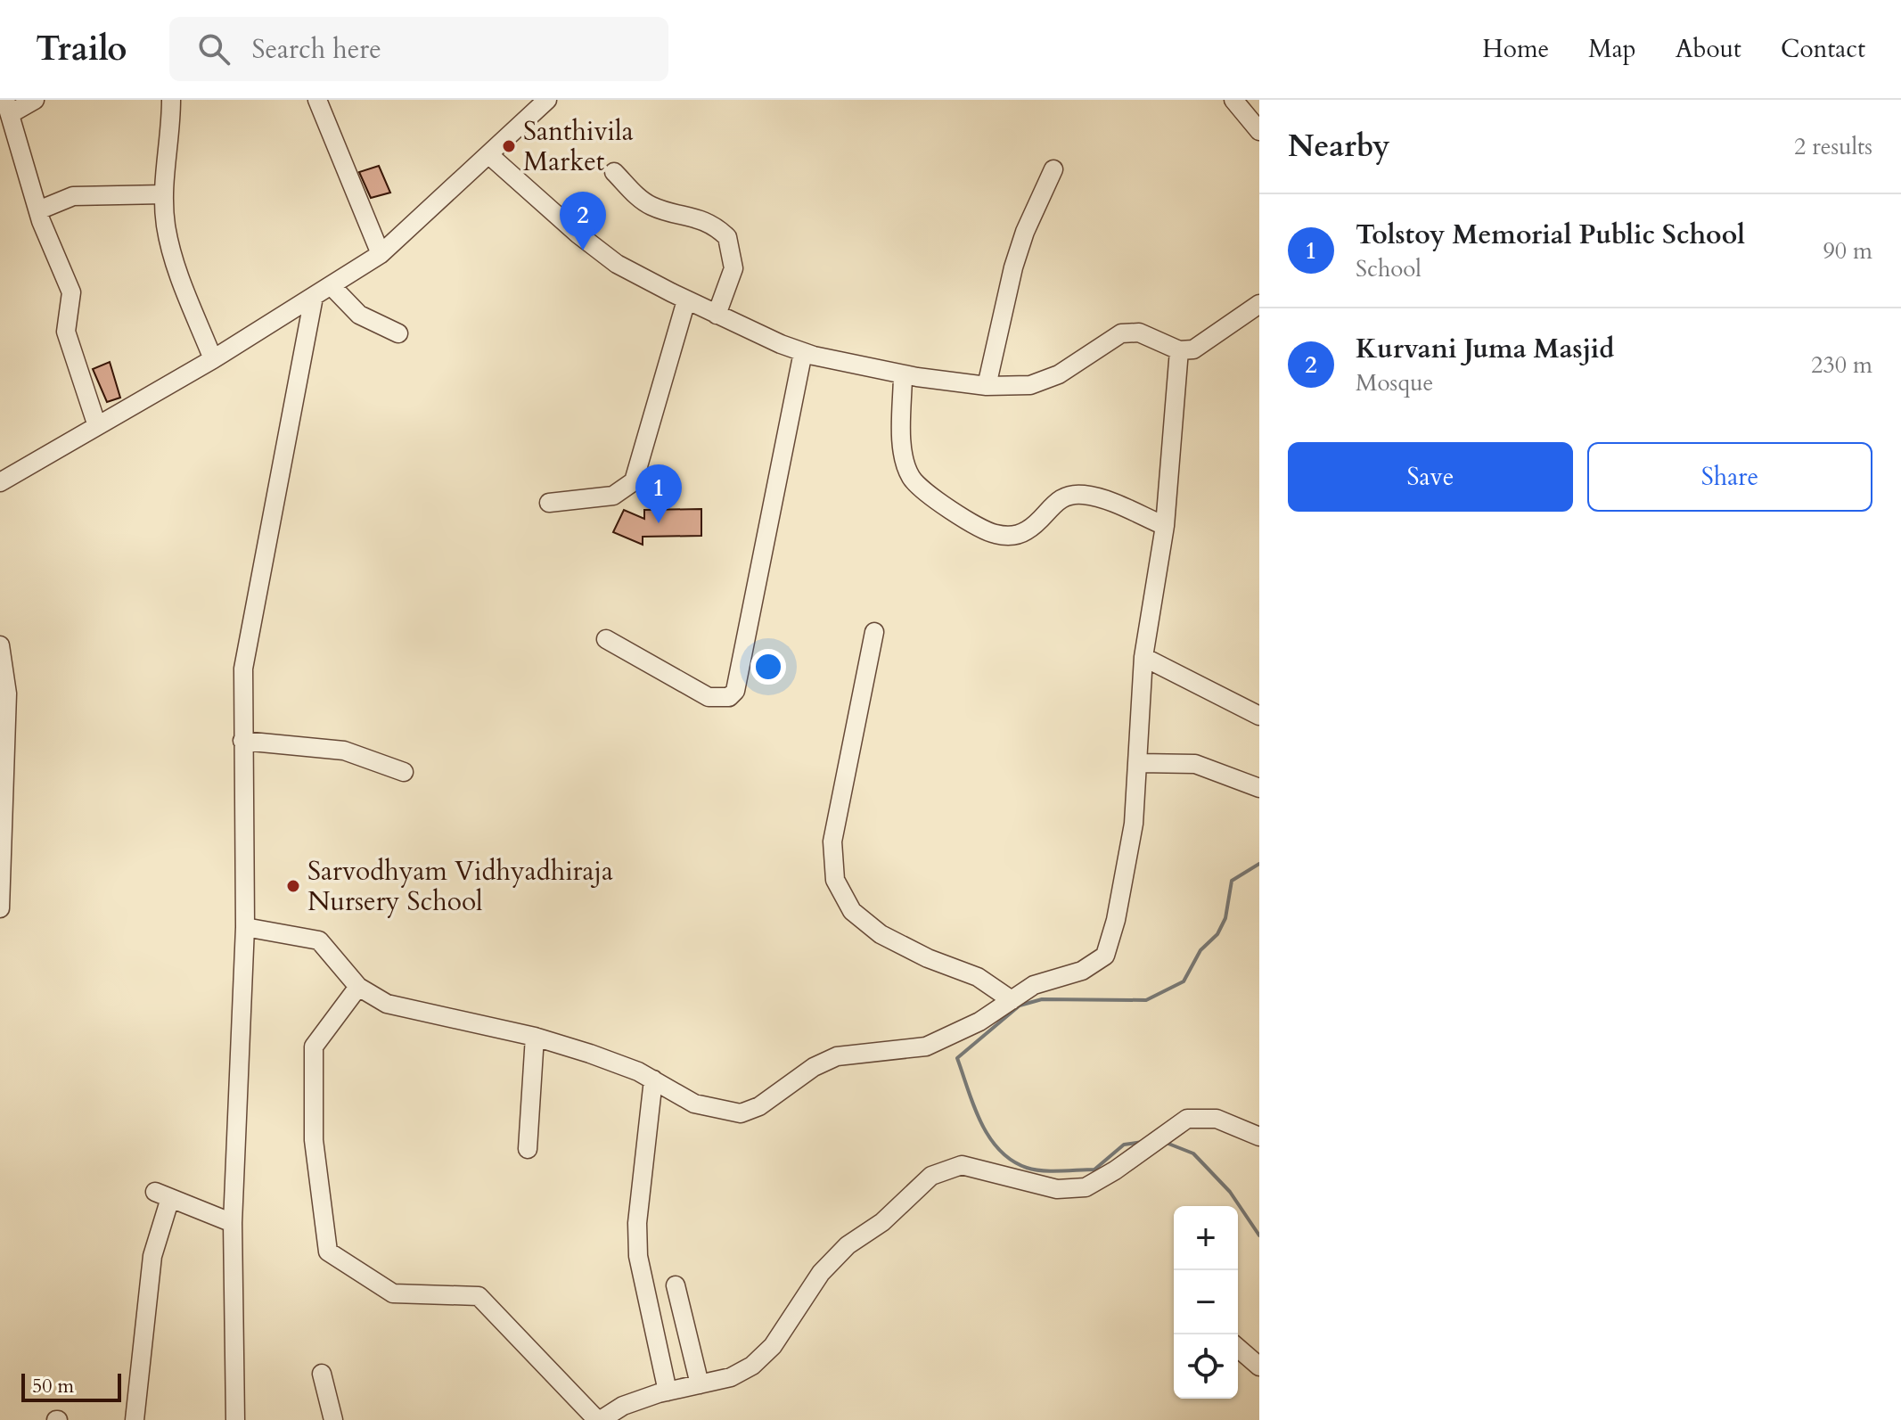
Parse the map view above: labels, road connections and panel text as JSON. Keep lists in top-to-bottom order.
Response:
{
  "places": ["Santhivila Market", "Sarvodhyam Vidhyadhiraja Nursery School"],
  "scale_bar": "50 m",
  "page": {
    "header": "Trailo",
    "search": "Search here",
    "nav": [
      "Home",
      "Map",
      "About",
      "Contact"
    ],
    "heading": ["Nearby", "2 results"],
    "pins": ["2", "1"],
    "list": [
      {
        "mark": "1",
        "name": "Tolstoy Memorial Public School",
        "note": "School",
        "value": "90 m"
      },
      {
        "mark": "2",
        "name": "Kurvani Juma Masjid",
        "note": "Mosque",
        "value": "230 m"
      }
    ],
    "buttons": ["Save", "Share"],
    "map_buttons": ["+", "−"],
    "scale": "50 m"
  }
}
